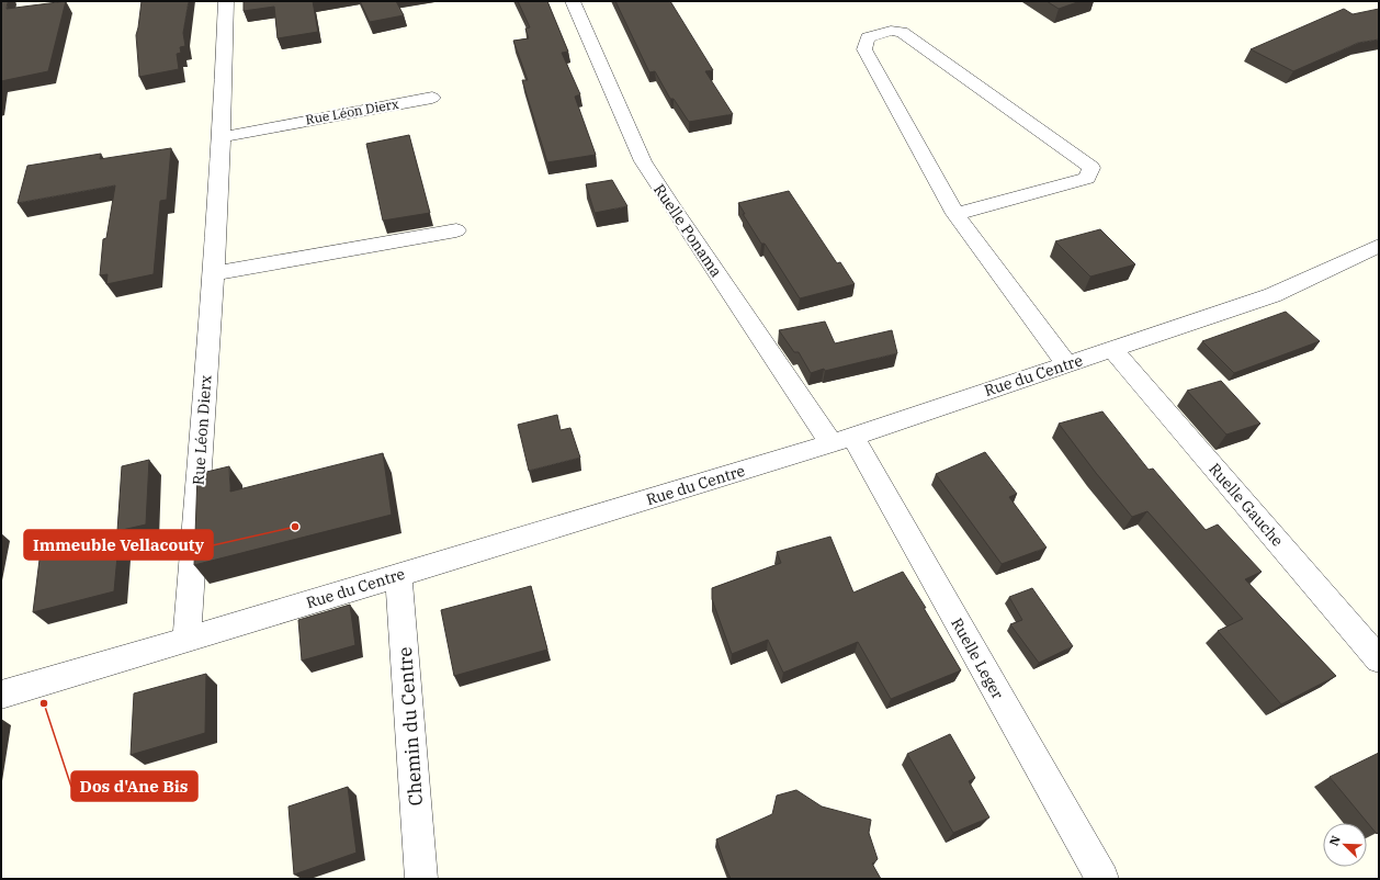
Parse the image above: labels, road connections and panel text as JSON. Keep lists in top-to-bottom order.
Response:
{
  "streets": {
    "street": [
      "Rue Léon Dierx",
      "Ruelle Ponama",
      "Rue du Centre",
      "Ruelle Gauche",
      "Ruelle Leger",
      "Chemin du Centre"
    ]
  },
  "crossings": [
    ["Rue Léon Dierx", "Rue du Centre"],
    ["Ruelle Ponama", "Rue du Centre"],
    ["Ruelle Ponama", "Ruelle Leger"],
    ["Rue du Centre", "Ruelle Gauche"],
    ["Rue du Centre", "Ruelle Leger"],
    ["Rue du Centre", "Chemin du Centre"]
  ],
  "places": ["Immeuble Vellacouty", "Dos d'Ane Bis"],
  "north": "top left"
}
